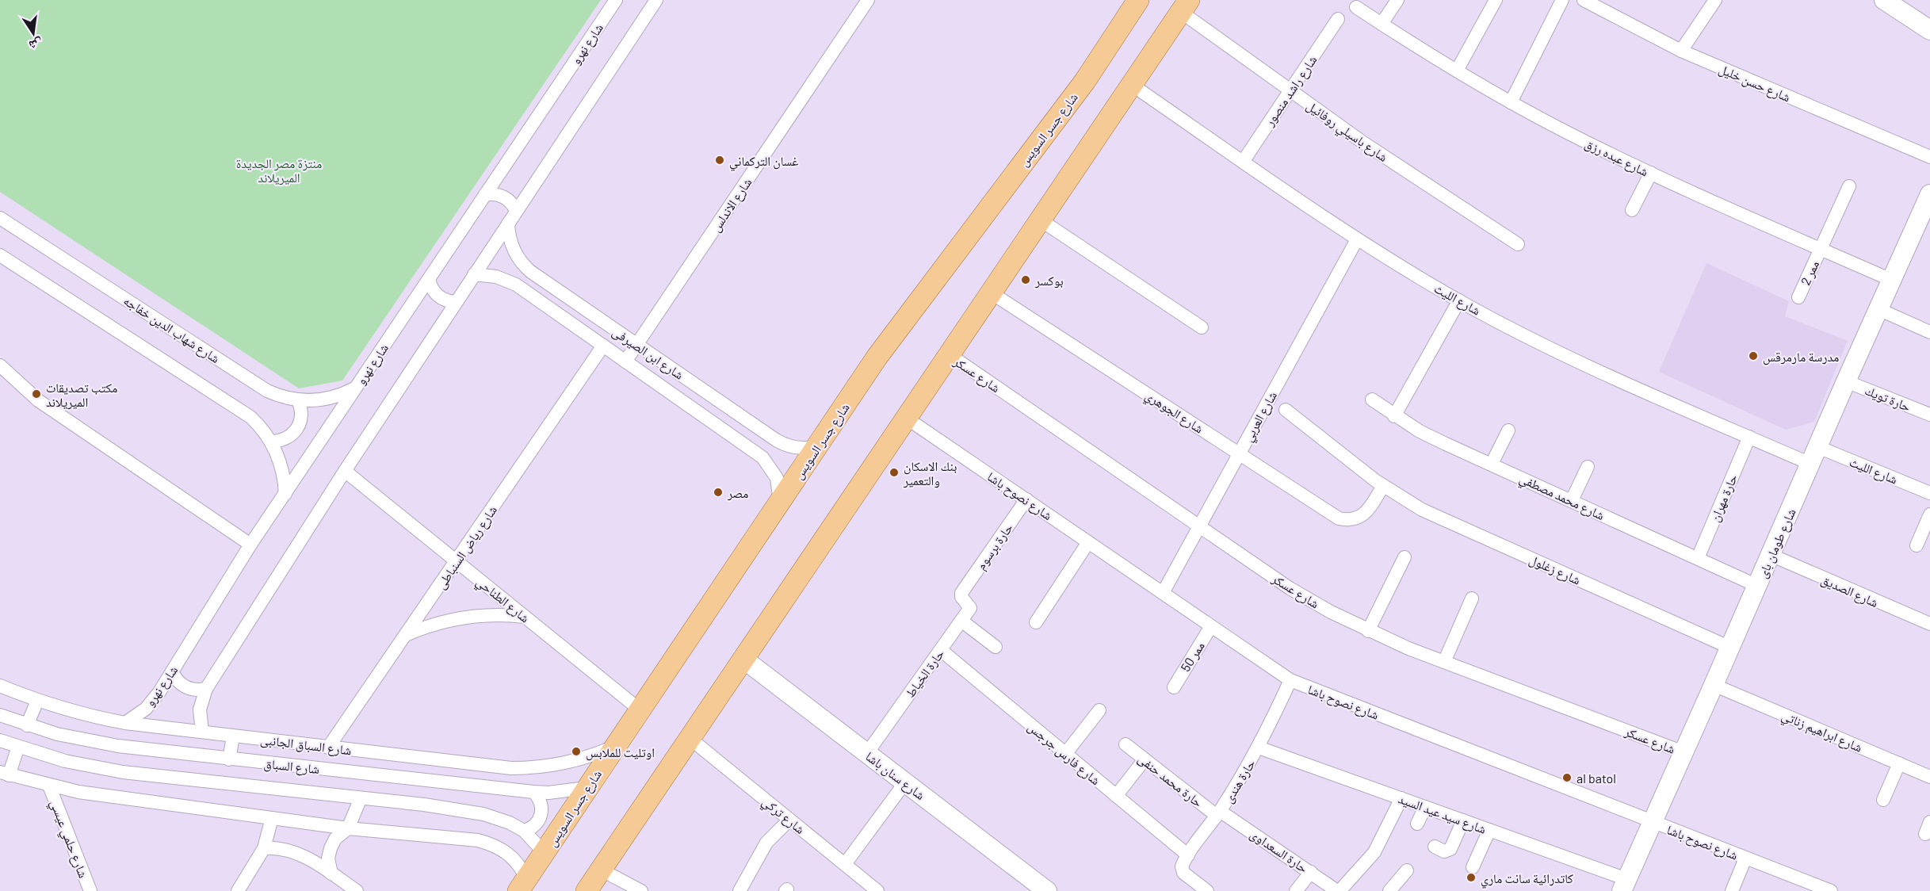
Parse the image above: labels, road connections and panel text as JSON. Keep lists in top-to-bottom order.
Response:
{
  "streets": {
    "main road": ["شارع جسر السويس"],
    "street": [
      "شارع نهرو",
      "شارع حسن خليل",
      "شارع راشد منصور",
      "شارع باسيلي روفائيل",
      "شارع عبده رزق",
      "شارع الاندلس",
      "ممر 2",
      "شارع الليث",
      "شارع شهاب الدين خفاجه",
      "شارع ابن الصيرفى",
      "شارع عسكر",
      "حارة تويك",
      "شارع الجوهري",
      "شارع العربي",
      "شارع نصوح باشا",
      "شارع محمد مصطفي",
      "حارة مهران",
      "شارع طومان باى",
      "حارة برسوم",
      "شارع رياض السنباطى",
      "شارع زغلول",
      "شارع الصديق",
      "شارع الطناحي",
      "ممر 50",
      "حارة الخياط",
      "شارع ابراهيم زناتي",
      "شارع السباق الجانبى",
      "شارع فارس جرجس",
      "شارع السباق",
      "شارع سنان باشا",
      "حارة محمد حنفى",
      "حارة هندى",
      "شارع سيد عيد السيد",
      "شارع تركي",
      "شارع حلمي عيسي",
      "حارة السعداوى"
    ]
  },
  "crossings": [
    ["شارع نهرو", "شارع شهاب الدين خفاجه"],
    ["شارع نهرو", "شارع السباق الجانبى"],
    ["شارع راشد منصور", "شارع باسيلي روفائيل"],
    ["شارع راشد منصور", "شارع الليث"],
    ["شارع جسر السويس", "شارع ابن الصيرفى"],
    ["شارع جسر السويس", "شارع الطناحي"],
    ["شارع جسر السويس", "شارع السباق الجانبى"],
    ["شارع جسر السويس", "شارع السباق"],
    ["شارع عبده رزق", "ممر 2"],
    ["شارع عبده رزق", "شارع طومان باى"],
    ["شارع الاندلس", "شارع ابن الصيرفى"],
    ["شارع الليث", "شارع العربي"],
    ["شارع الليث", "حارة مهران"],
    ["شارع الليث", "شارع طومان باى"],
    ["شارع ابن الصيرفى", "شارع رياض السنباطى"],
    ["شارع عسكر", "شارع العربي"],
    ["شارع عسكر", "شارع طومان باى"],
    ["حارة تويك", "شارع طومان باى"],
    ["شارع الجوهري", "شارع العربي"],
    ["شارع الجوهري", "شارع زغلول"],
    ["شارع العربي", "شارع نصوح باشا"],
    ["شارع نصوح باشا", "شارع طومان باى"],
    ["شارع نصوح باشا", "حارة برسوم"],
    ["شارع نصوح باشا", "ممر 50"],
    ["شارع نصوح باشا", "حارة هندى"],
    ["شارع محمد مصطفي", "حارة مهران"],
    ["شارع محمد مصطفي", "شارع طومان باى"],
    ["شارع طومان باى", "شارع زغلول"],
    ["شارع طومان باى", "شارع الصديق"],
    ["شارع طومان باى", "شارع ابراهيم زناتي"],
    ["شارع طومان باى", "شارع سيد عيد السيد"],
    ["حارة برسوم", "حارة الخياط"],
    ["شارع رياض السنباطى", "شارع الطناحي"],
    ["شارع رياض السنباطى", "شارع السباق الجانبى"],
    ["حارة الخياط", "شارع فارس جرجس"],
    ["حارة الخياط", "شارع سنان باشا"],
    ["شارع فارس جرجس", "حارة هندى"],
    ["حارة محمد حنفى", "حارة هندى"],
    ["حارة محمد حنفى", "حارة السعداوى"],
    ["حارة هندى", "شارع سيد عيد السيد"],
    ["حارة هندى", "حارة السعداوى"]
  ],
  "parks": ["منتزة مصر الجديدة الميريلاند"],
  "places": [
    "غسان التركماني",
    "بوكسر",
    "مدرسة مارمرقس",
    "مكتب تصديقات الميريلاند",
    "بنك الاسكان والتعمير",
    "مصر",
    "اوتليت للملابس",
    "al batol",
    "كاتدرائية سانت ماري"
  ],
  "north": "bottom"
}
